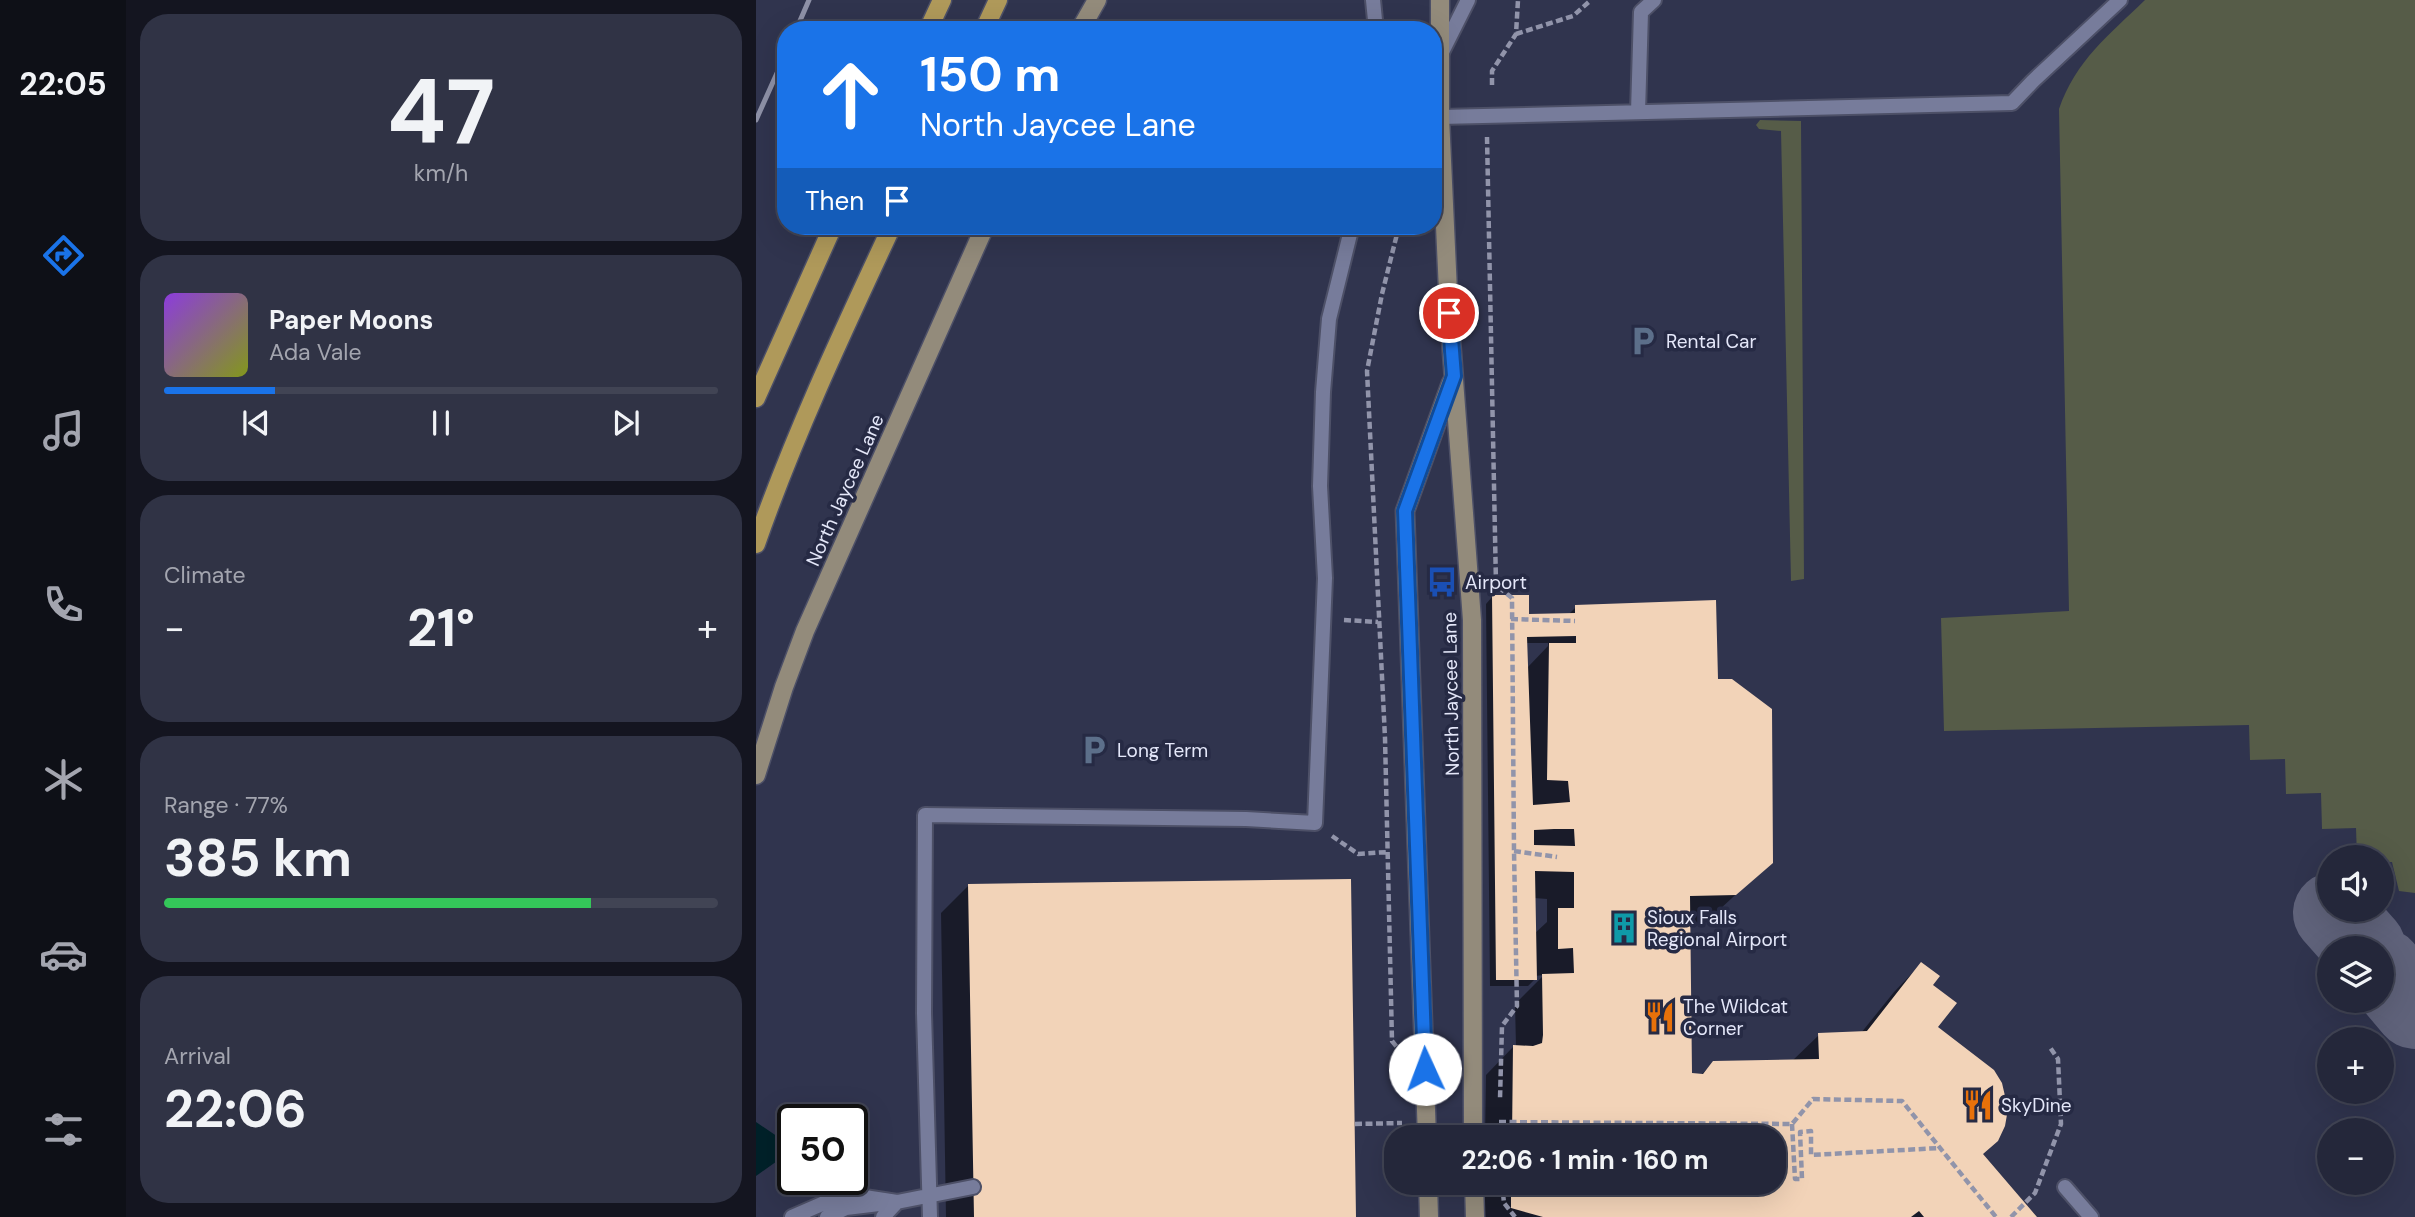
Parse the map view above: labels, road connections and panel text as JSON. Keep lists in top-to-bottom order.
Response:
{
  "streets": {
    "main road": ["North Jaycee Lane"]
  },
  "places": {
    "parking": ["Rental Car", "Long Term"],
    "bus stop": ["Airport"],
    "building": ["Sioux Falls Regional Airport"],
    "restaurant": ["The Wildcat Corner", "SkyDine"]
  },
  "page": {
    "tabs": "22:05",
    "tile": [
      ["47", "km/h"],
      "Climate",
      ["Range · 77%", "385 km"],
      ["Arrival", "22:06"]
    ],
    "turn": ["150 m", "North Jaycee Lane"],
    "then": "Then",
    "song": ["Paper Moons", "Ada Vale"],
    "heat": ["−", "21°", "+"],
    "map_buttons": ["+", "−"],
    "limit": "50",
    "trip": "22:06 · 1 min · 160 m"
  }
}
